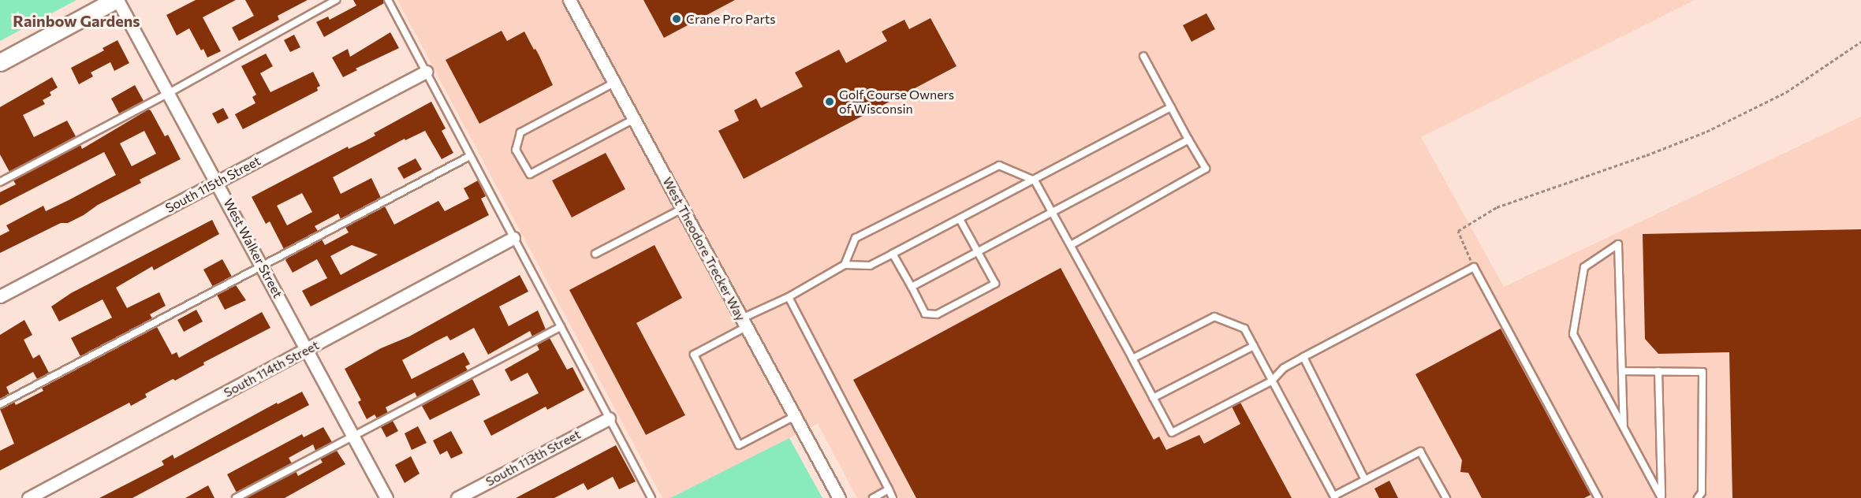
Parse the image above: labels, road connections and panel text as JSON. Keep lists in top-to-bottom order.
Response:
{
  "streets": {
    "street": [
      "South 115th Street",
      "West Walker Street",
      "West Theodore Trecker Way",
      "South 114th Street",
      "South 113th Street"
    ]
  },
  "crossings": [
    ["South 115th Street", "West Walker Street"],
    ["West Walker Street", "South 114th Street"]
  ],
  "districts": ["Rainbow Gardens"],
  "places": ["Crane Pro Parts", "Golf Course Owners of Wisconsin"]
}
